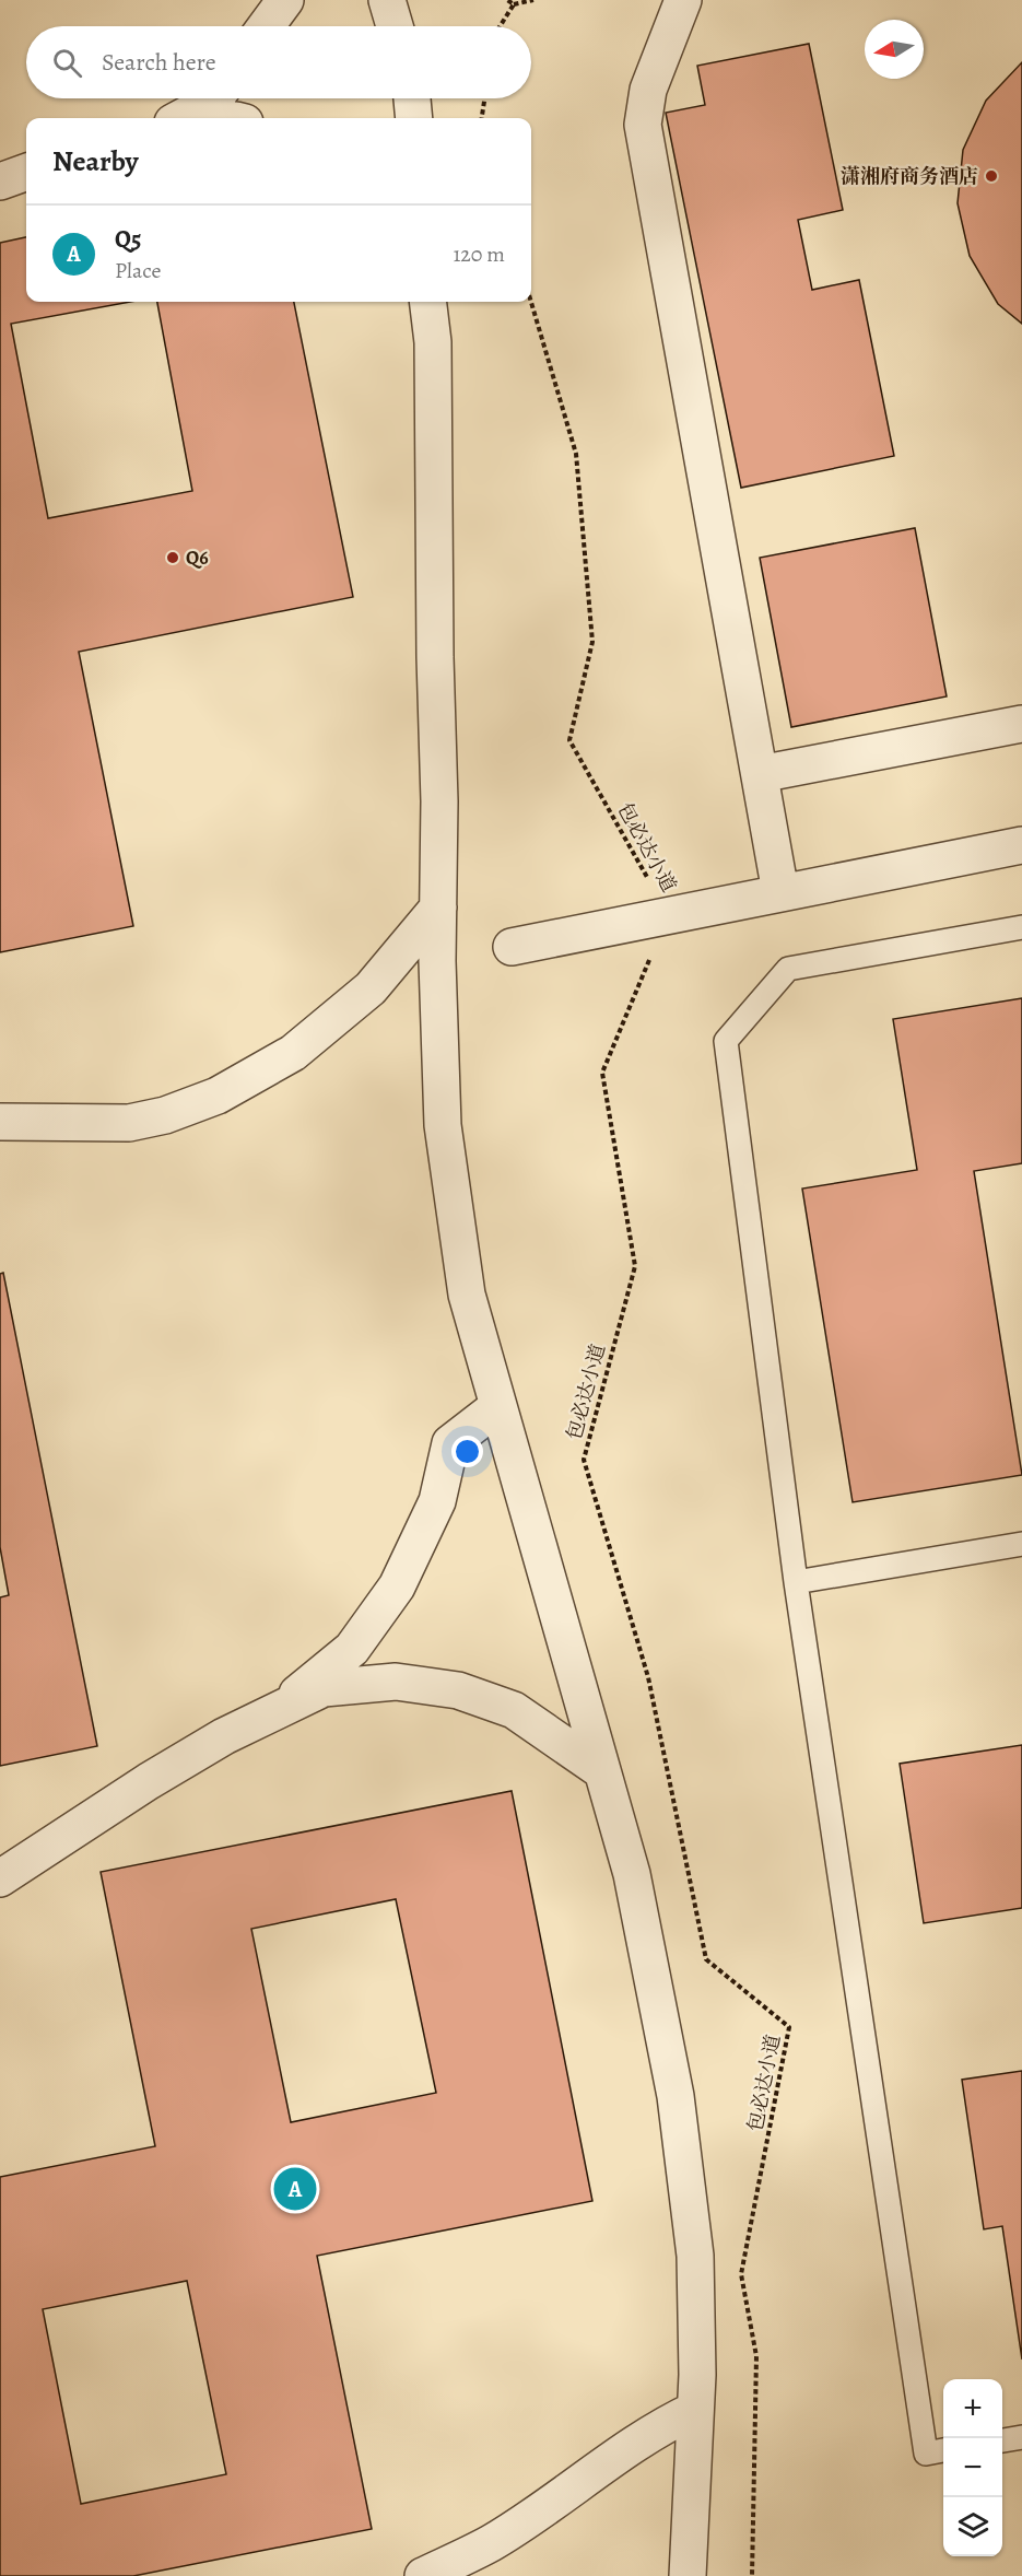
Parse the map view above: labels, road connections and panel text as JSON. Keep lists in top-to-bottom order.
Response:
{
  "streets": {
    "path": ["包必达小道"]
  },
  "places": ["潇湘府商务酒店", "Q6"],
  "north": "left",
  "page": {
    "search": "Search here",
    "heading": "Nearby",
    "list": [
      {
        "mark": "A",
        "name": "Q5",
        "note": "Place",
        "value": "120 m"
      }
    ],
    "pins": "A",
    "map_buttons": ["+", "−"]
  }
}
